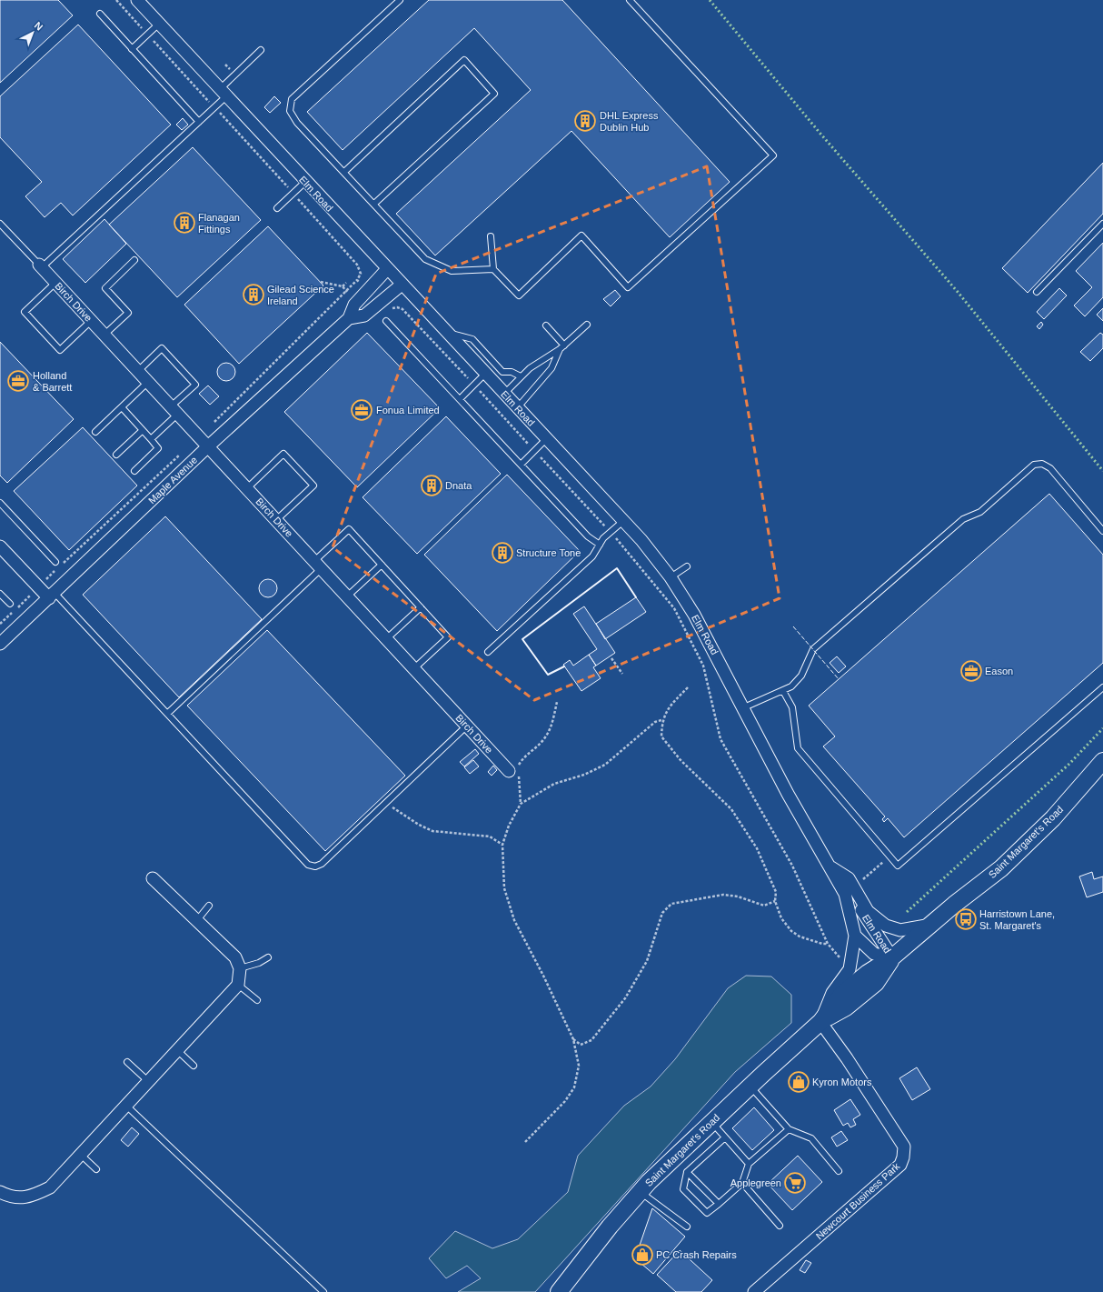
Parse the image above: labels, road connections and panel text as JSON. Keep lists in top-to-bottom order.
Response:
{
  "streets": {
    "main road": ["Saint Margaret's Road"],
    "street": [
      "Elm Road",
      "Birch Drive",
      "Maple Avenue",
      "Newcourt Business Park"
    ]
  },
  "crossings": [
    ["Elm Road", "Maple Avenue"],
    ["Elm Road", "Saint Margaret's Road"],
    ["Elm Road", "Newcourt Business Park"],
    ["Birch Drive", "Maple Avenue"],
    ["Saint Margaret's Road", "Newcourt Business Park"]
  ],
  "places": {
    "building": [
      "DHL Express Dublin Hub",
      "Flanagan Fittings",
      "Gilead Science Ireland",
      "Dnata",
      "Structure Tone"
    ],
    "office": ["Holland & Barrett", "Fonua Limited", "Eason"],
    "bus stop": ["Harristown Lane, St. Margaret's"],
    "shop": ["Kyron Motors", "PC Crash Repairs"],
    "supermarket": ["Applegreen"]
  },
  "north": "top right"
}
